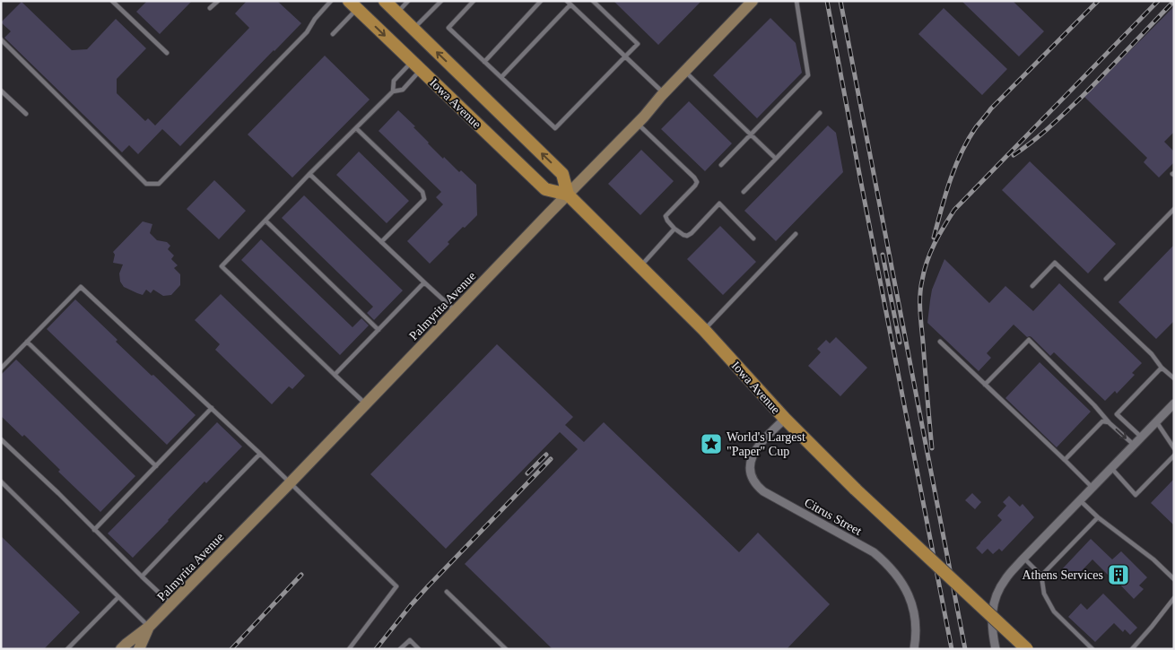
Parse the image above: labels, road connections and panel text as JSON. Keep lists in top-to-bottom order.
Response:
{
  "streets": {
    "main road": ["Iowa Avenue"],
    "street": ["Palmyrita Avenue", "Citrus Street"]
  },
  "crossings": [
    ["Iowa Avenue", "Palmyrita Avenue"],
    ["Iowa Avenue", "Citrus Street"]
  ],
  "places": {
    "place": ["World's Largest \"Paper\" Cup"],
    "building": ["Athens Services"]
  }
}
